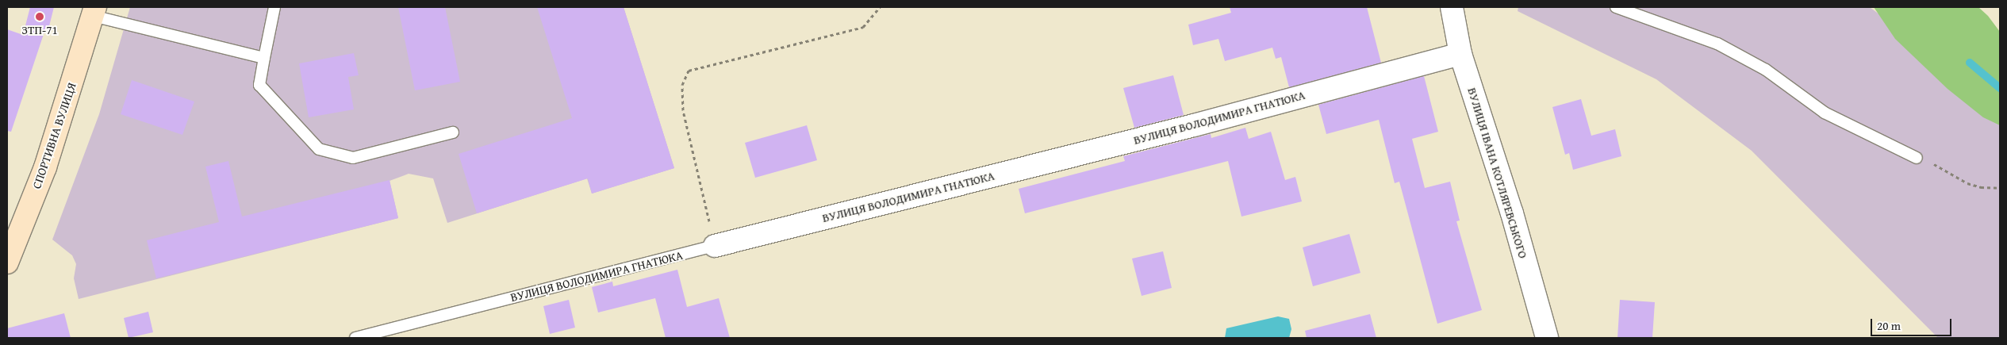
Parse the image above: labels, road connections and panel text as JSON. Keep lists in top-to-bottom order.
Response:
{
  "streets": {
    "street": ["ВУЛИЦЯ ВОЛОДИМИРА ГНАТЮКА", "СПОРТИВНА ВУЛИЦЯ", "ВУЛИЦЯ ІВАНА КОТЛЯРЕВСЬКОГО"]
  },
  "crossings": [
    ["ВУЛИЦЯ ВОЛОДИМИРА ГНАТЮКА", "ВУЛИЦЯ ІВАНА КОТЛЯРЕВСЬКОГО"]
  ],
  "places": ["ЗТП-71"],
  "scale_bar": "20 m"
}
